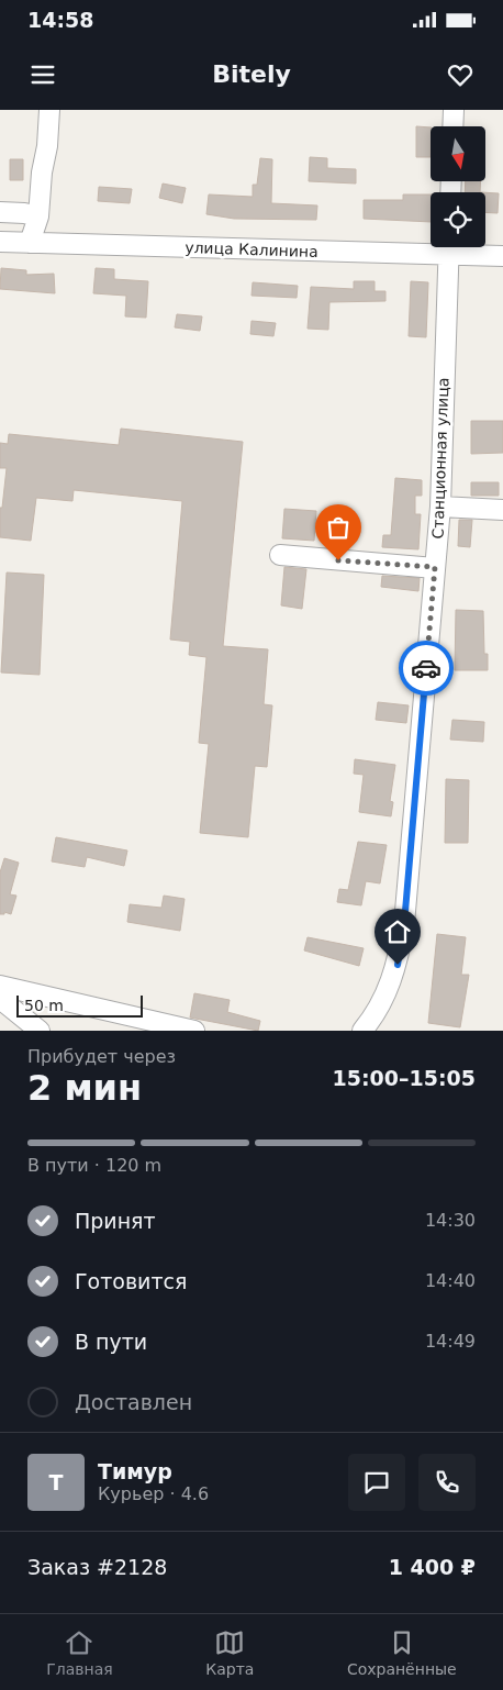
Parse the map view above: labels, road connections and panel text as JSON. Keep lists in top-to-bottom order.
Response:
{
  "streets": {
    "street": ["улица Калинина", "Станционная улица"]
  },
  "scale_bar": "50 m",
  "north": "bottom",
  "page": {
    "status": "14:58",
    "header": "Bitely",
    "scale": "50 m",
    "heading": ["2 мин", "Прибудет через", "15:00–15:05"],
    "panel": [
      "Тимур",
      "Курьер · 4.6",
      "Заказ #2128",
      "1 400 ₽"
    ],
    "bar": "В пути · 120 m",
    "list": [
      ["Принят", "14:30"],
      ["Готовится", "14:40"],
      ["В пути", "14:49"],
      "Доставлен"
    ],
    "round": "Т",
    "tabs": ["Главная", "Карта", "Сохранённые"]
  }
}
